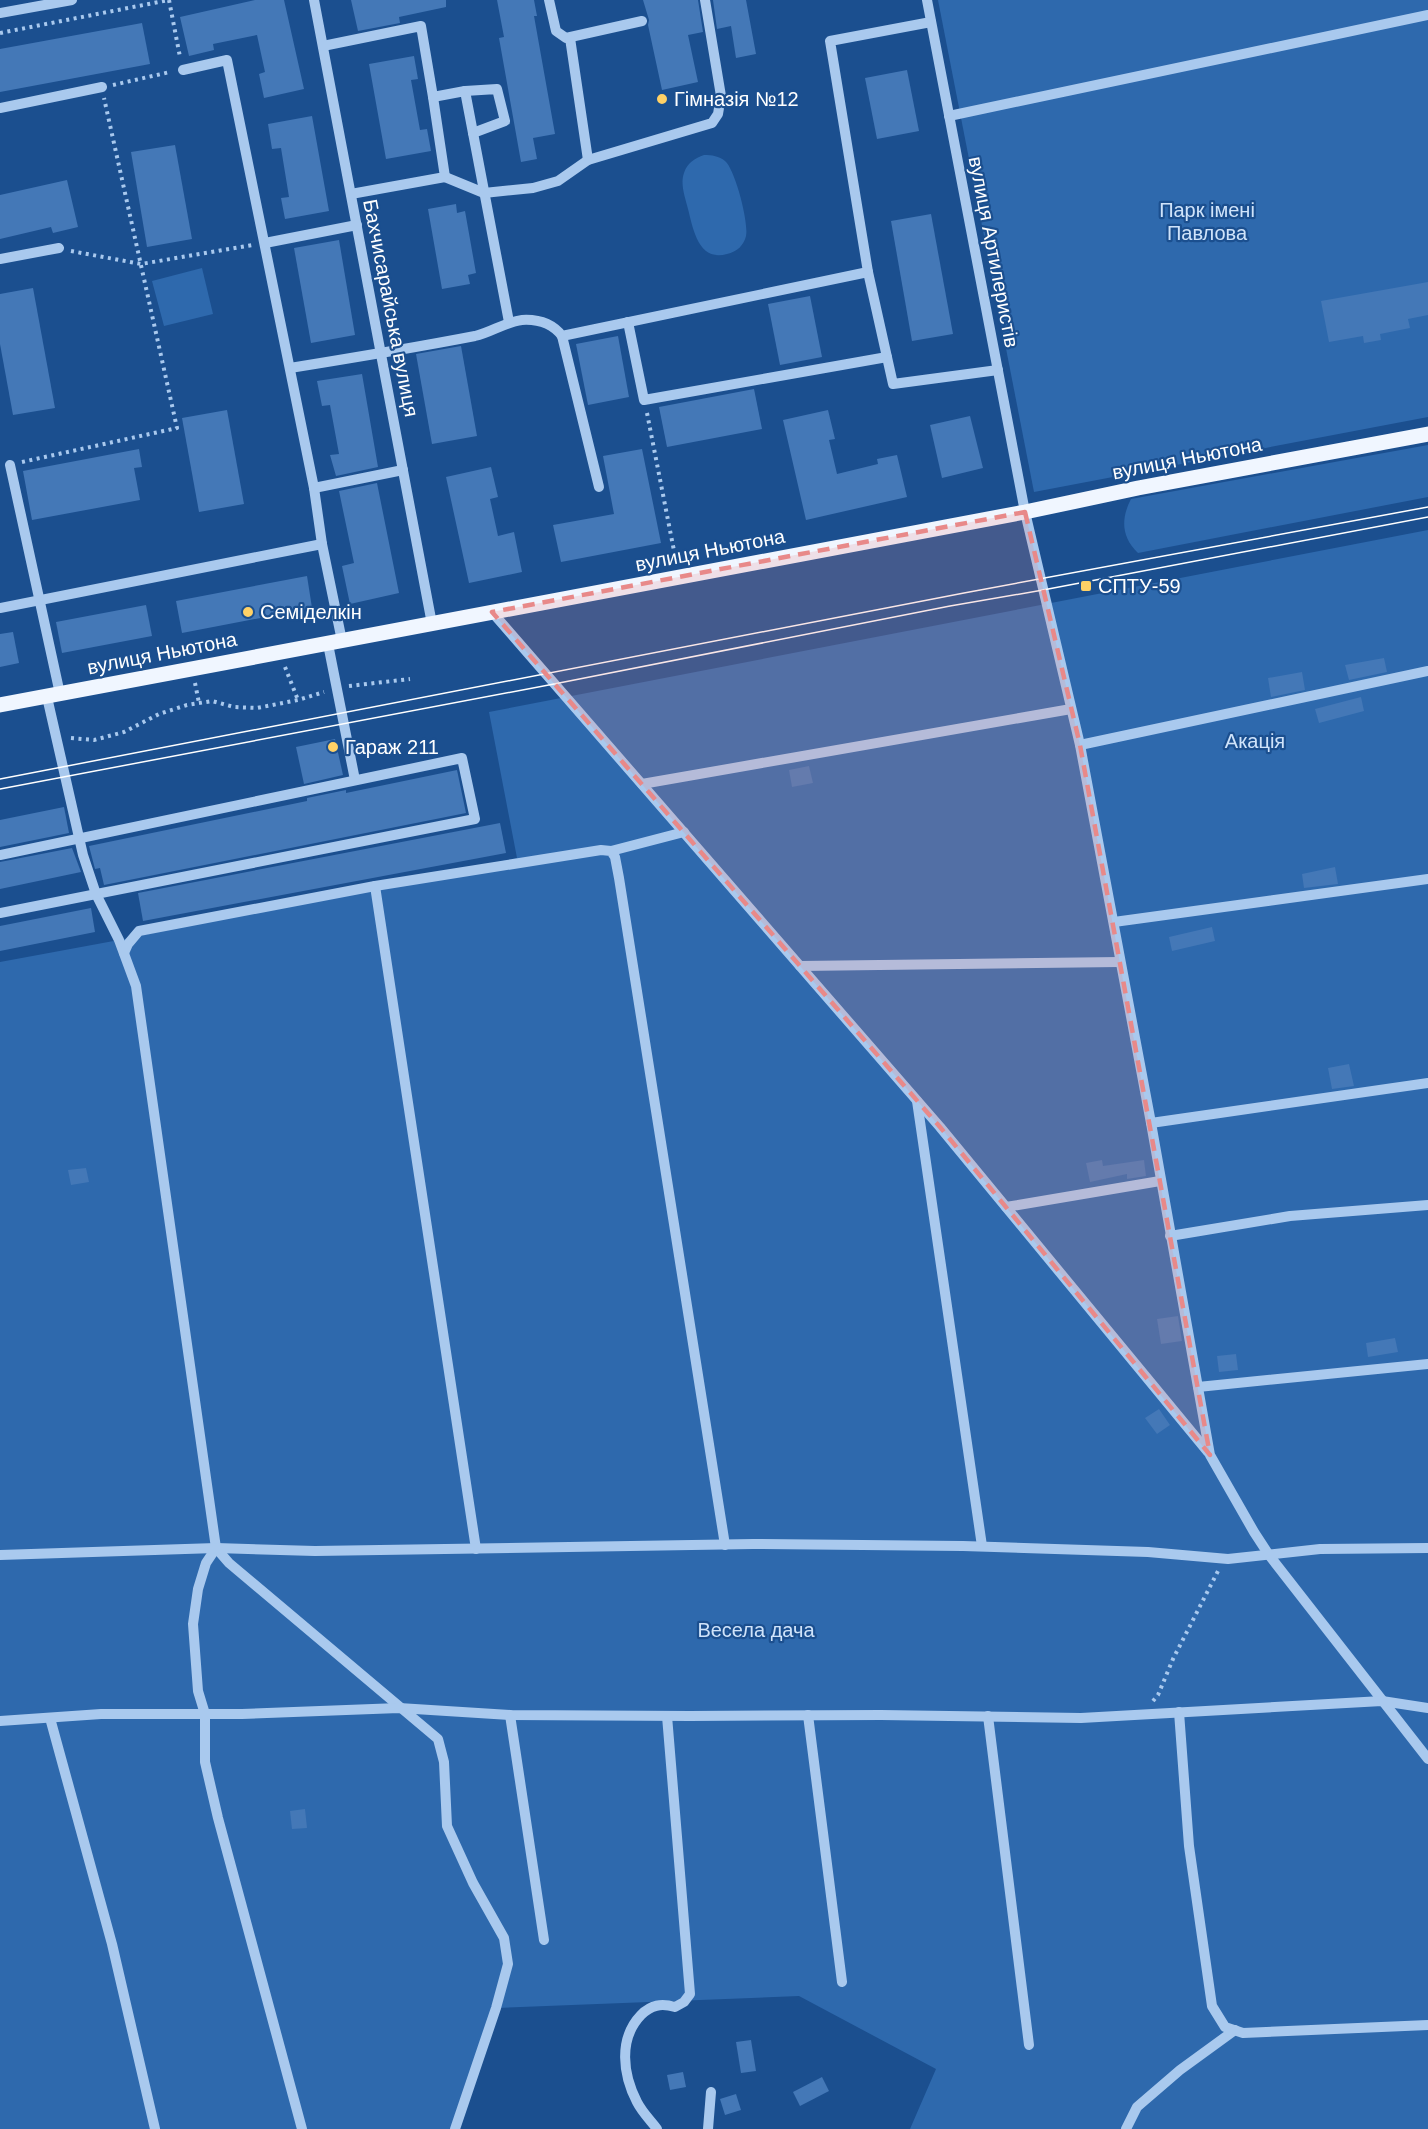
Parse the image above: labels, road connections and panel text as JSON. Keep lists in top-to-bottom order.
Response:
{
  "streets": {
    "main road": ["вулиця Ньютона"],
    "street": ["вулиця Артилеристів", "Бахчисарайська вулиця"]
  },
  "crossings": [
    ["вулиця Артилеристів", "вулиця Ньютона"],
    ["Бахчисарайська вулиця", "вулиця Ньютона"]
  ],
  "parks": ["Парк імені Павлова", "Акація", "Весела дача"],
  "places": {
    "other": ["Гімназія №12", "Семіделкін", "Гараж 211"],
    "transit": ["СПТУ-59"]
  }
}
